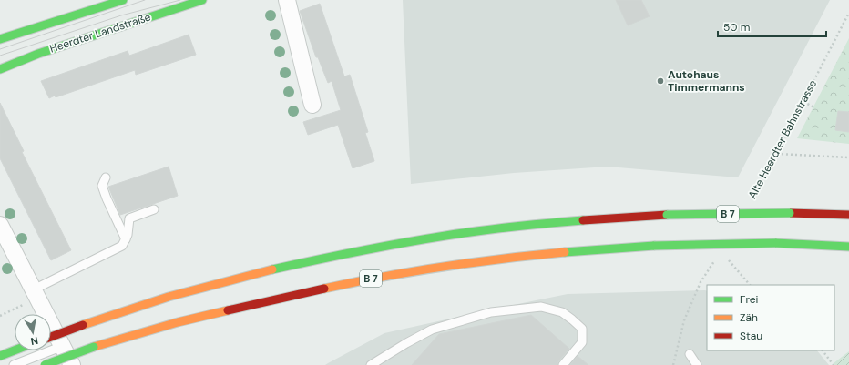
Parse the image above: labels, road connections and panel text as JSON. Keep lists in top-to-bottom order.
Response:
{
  "streets": {
    "main road": ["Heerdter Landstraße", "B 7"],
    "path": ["Alte Heerdter Bahnstrasse"]
  },
  "places": ["Autohaus Timmermanns"],
  "legend": ["Frei", "Zäh", "Stau"],
  "scale_bar": "50 m",
  "north": "bottom"
}
